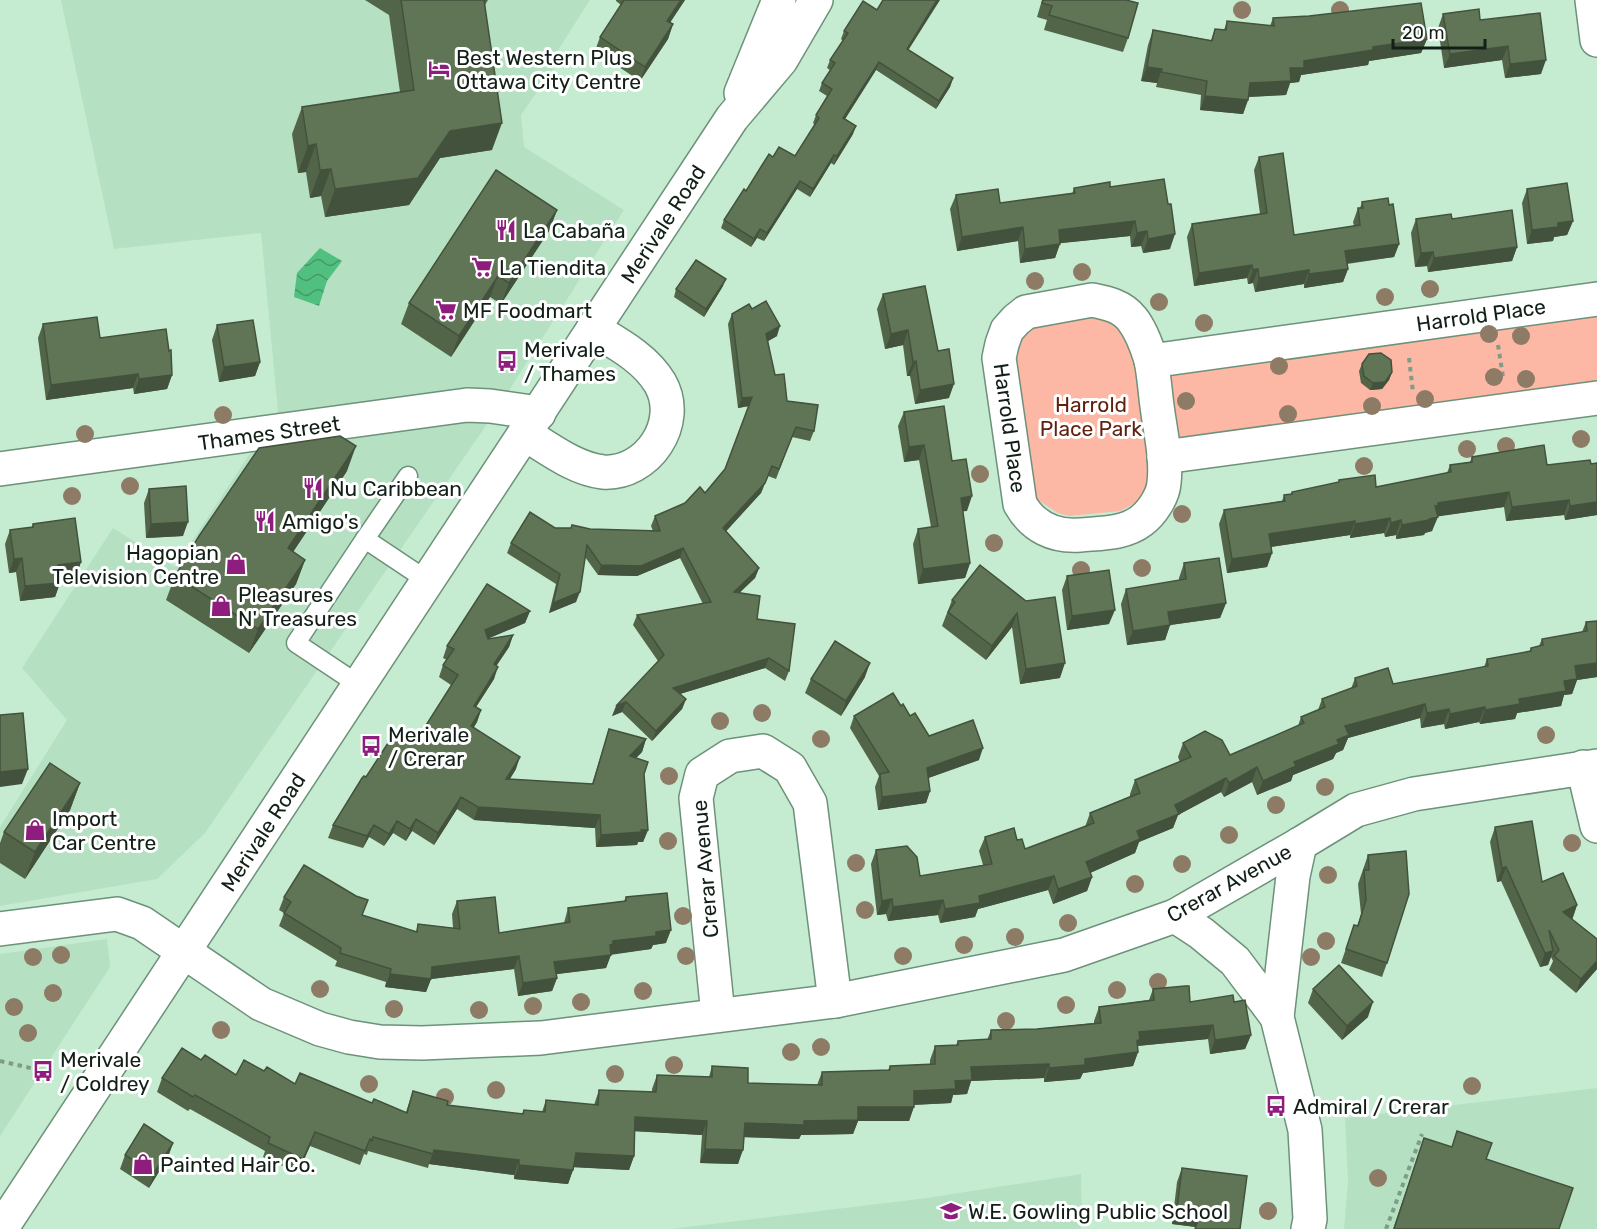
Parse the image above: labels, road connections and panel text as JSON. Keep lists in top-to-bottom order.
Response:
{
  "streets": {
    "street": [
      "Merivale Road",
      "Harrold Place",
      "Thames Street",
      "Crerar Avenue"
    ]
  },
  "crossings": [
    ["Merivale Road", "Thames Street"],
    ["Merivale Road", "Crerar Avenue"]
  ],
  "parks": ["Harrold Place Park"],
  "places": {
    "hotel": ["Best Western Plus Ottawa City Centre"],
    "restaurant": ["La Cabaña", "Nu Caribbean", "Amigo's"],
    "supermarket": ["La Tiendita", "MF Foodmart"],
    "bus stop": [
      "Merivale / Thames",
      "Merivale / Crerar",
      "Merivale / Coldrey",
      "Admiral / Crerar"
    ],
    "shop": [
      "Hagopian Television Centre",
      "Pleasures N' Treasures",
      "Import Car Centre",
      "Painted Hair Co."
    ],
    "school or university": ["W.E. Gowling Public School"]
  },
  "scale_bar": "20 m"
}
